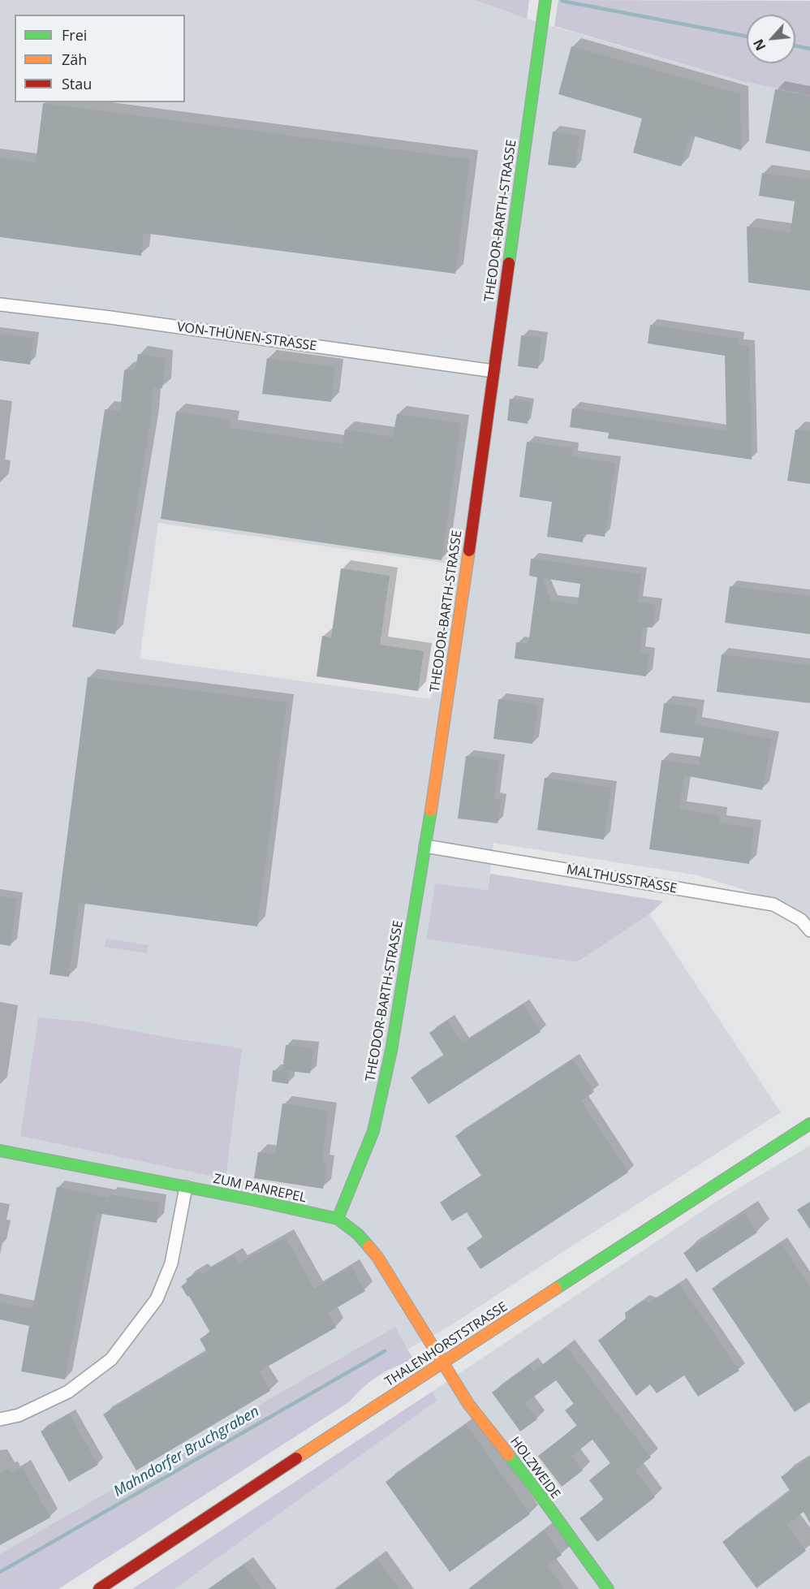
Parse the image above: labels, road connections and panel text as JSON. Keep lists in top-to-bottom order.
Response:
{
  "streets": {
    "street": [
      "THEODOR-BARTH-STRASSE",
      "VON-THÜNEN-STRASSE",
      "MALTHUSSTRASSE",
      "ZUM PANREPEL",
      "THALENHORSTSTRASSE",
      "HOLZWEIDE"
    ]
  },
  "crossings": [
    ["THEODOR-BARTH-STRASSE", "VON-THÜNEN-STRASSE"],
    ["THEODOR-BARTH-STRASSE", "MALTHUSSTRASSE"],
    ["THEODOR-BARTH-STRASSE", "ZUM PANREPEL"],
    ["ZUM PANREPEL", "THALENHORSTSTRASSE"],
    ["ZUM PANREPEL", "HOLZWEIDE"],
    ["THALENHORSTSTRASSE", "HOLZWEIDE"]
  ],
  "water": ["Mahndorfer Bruchgraben"],
  "legend": ["Frei", "Zäh", "Stau"],
  "north": "bottom left"
}
